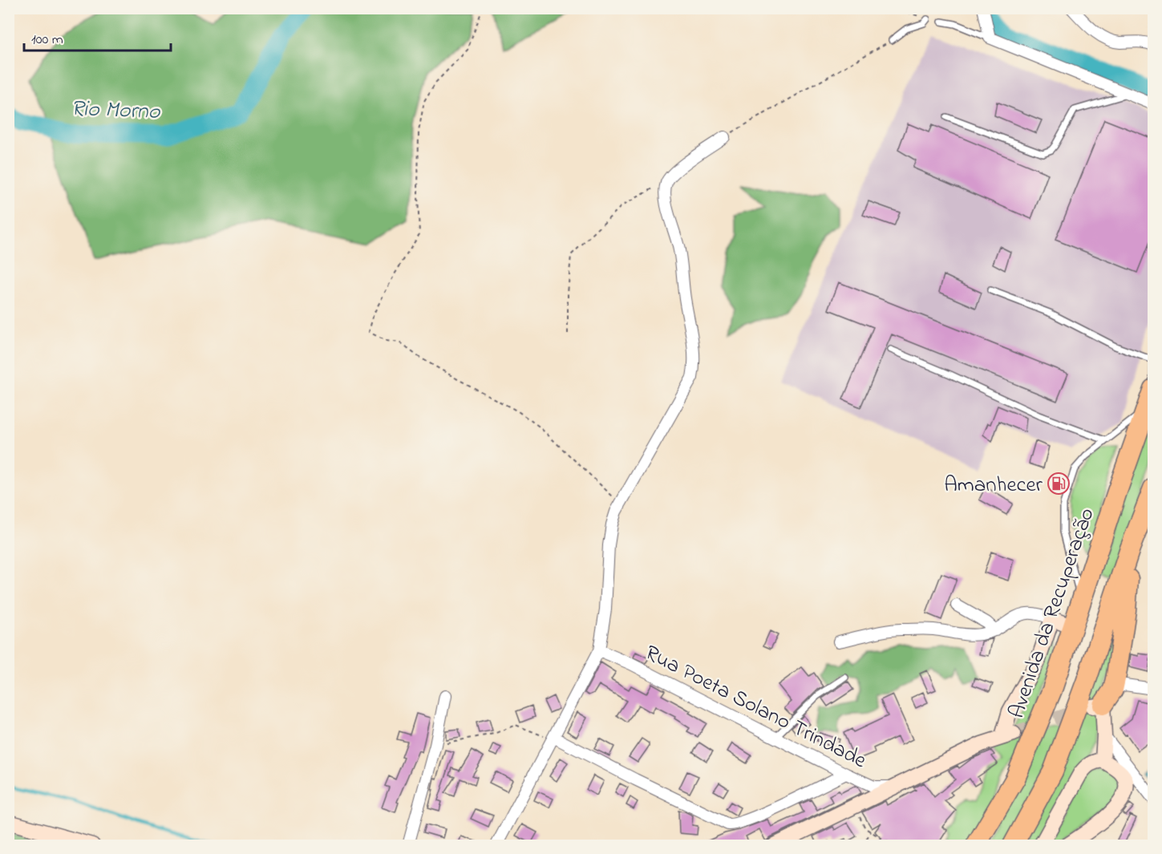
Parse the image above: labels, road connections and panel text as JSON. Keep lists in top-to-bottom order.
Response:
{
  "streets": {
    "highway": ["Avenida da Recuperação"],
    "street": ["Rua Poeta Solano Trindade"]
  },
  "water": ["Rio Morno"],
  "places": {
    "fuel station": ["Amanhecer"]
  },
  "scale_bar": "100 m"
}
